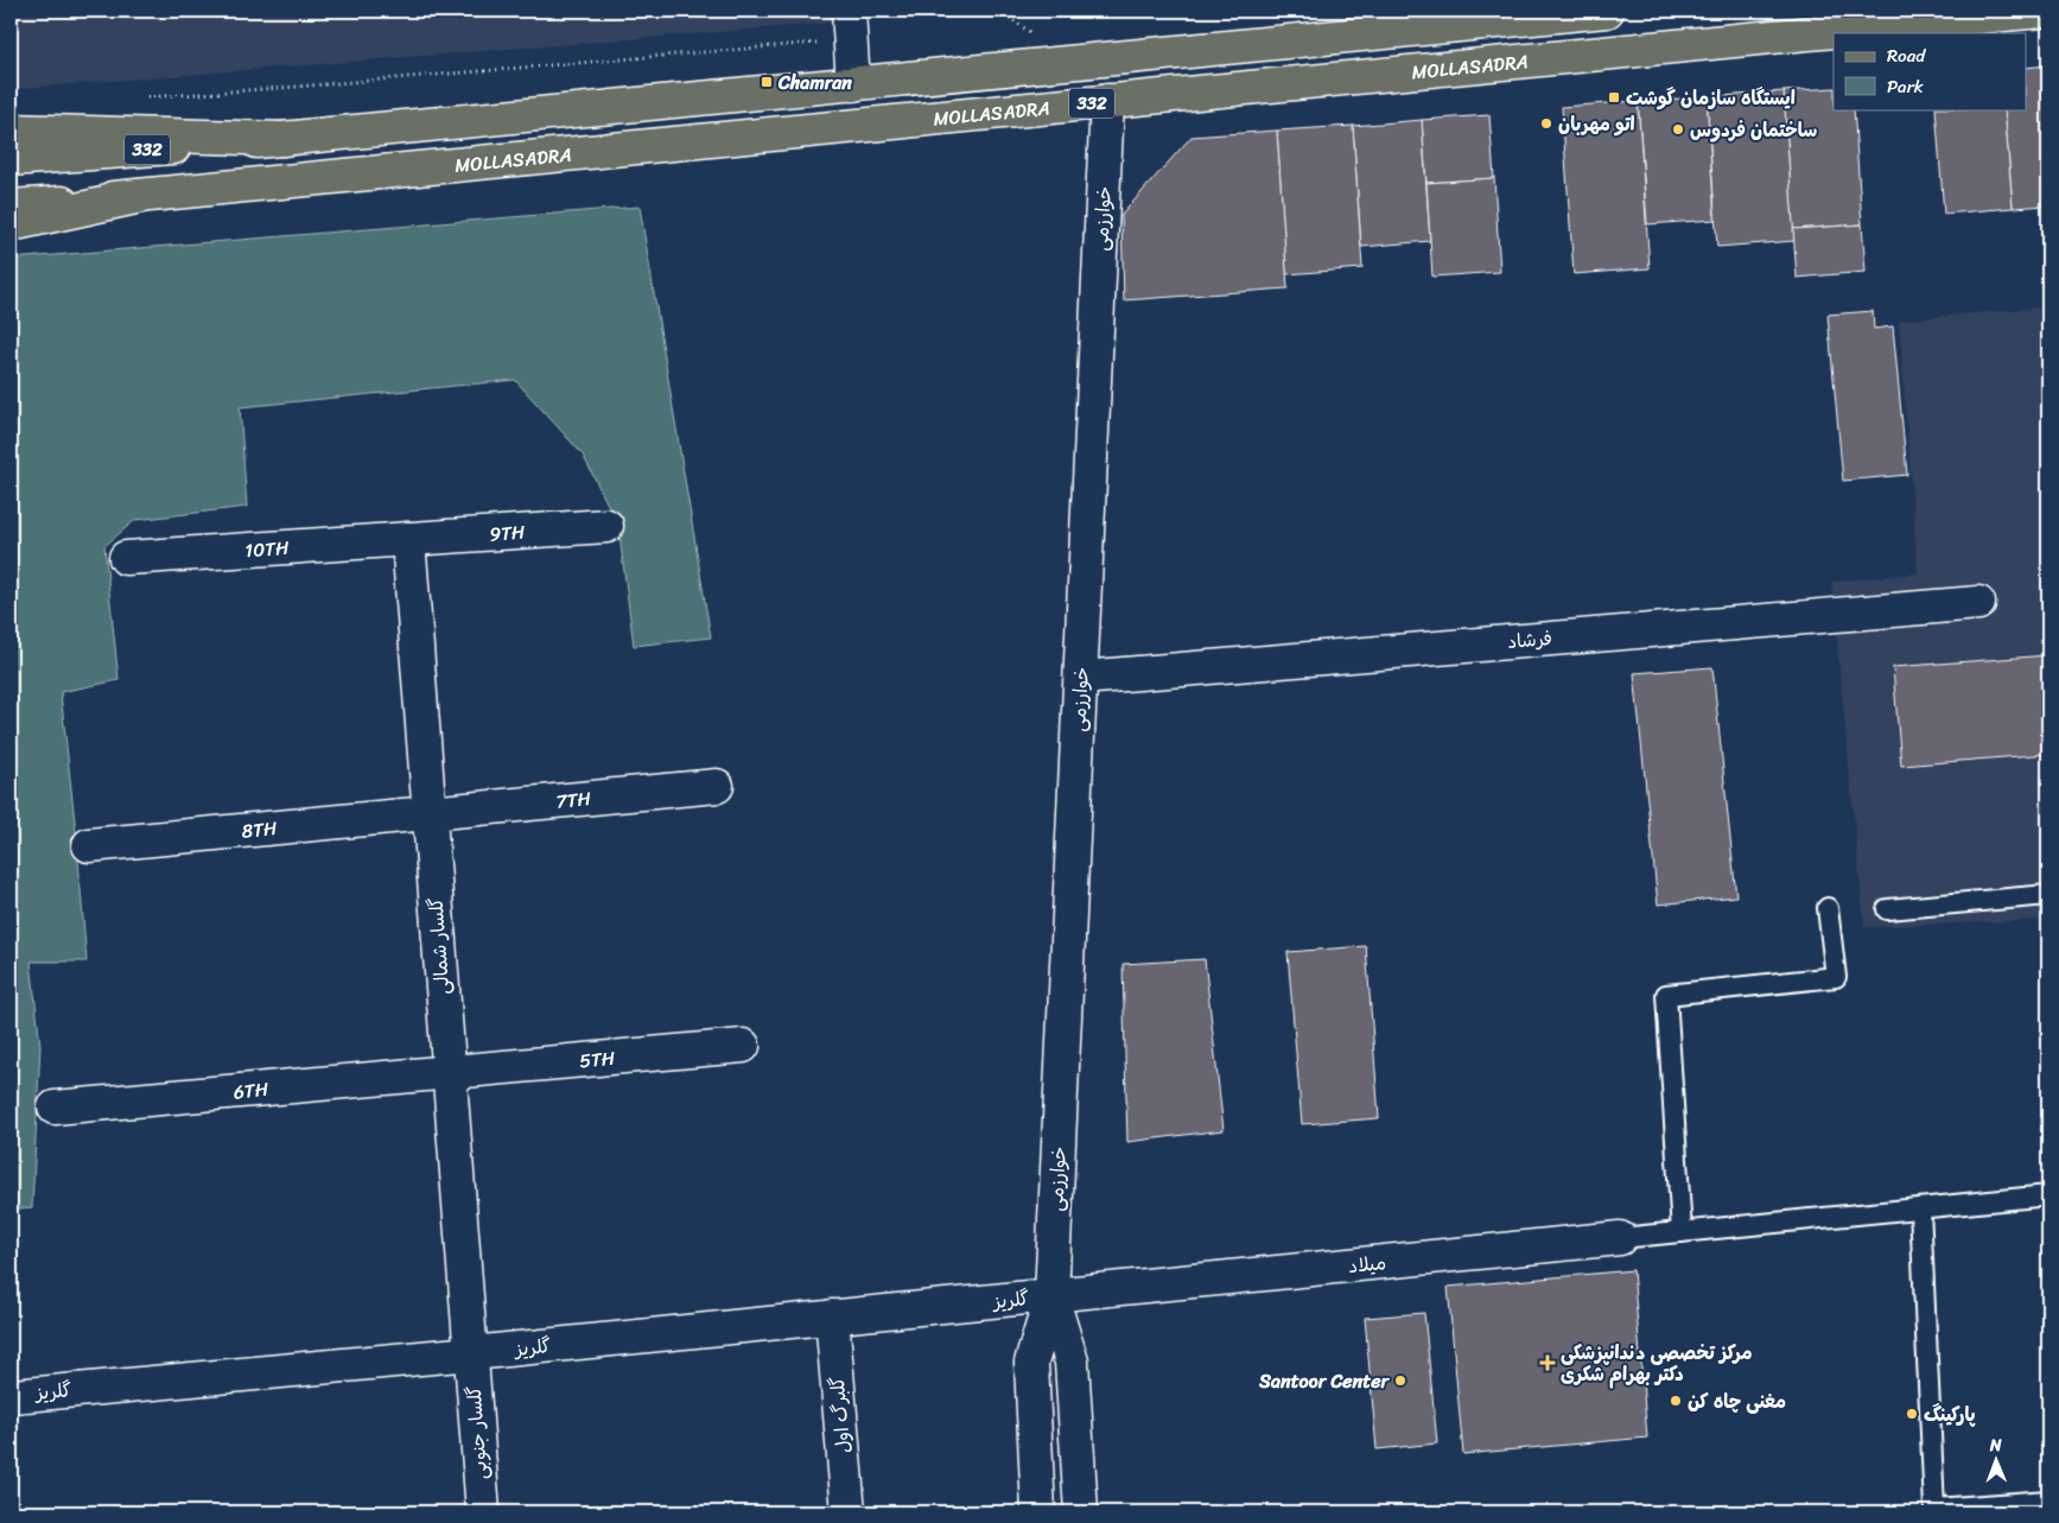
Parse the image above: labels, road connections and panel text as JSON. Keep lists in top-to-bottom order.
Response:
{
  "streets": {
    "main road": ["MOLLASADRA", "332"],
    "street": [
      "خوارزمی",
      "9TH",
      "10TH",
      "فرشاد",
      "7TH",
      "8TH",
      "گلسار شمالی",
      "5TH",
      "6TH",
      "میلاد",
      "گلریز",
      "گلبرگ اول",
      "گلسار جنوبی"
    ]
  },
  "crossings": [
    ["MOLLASADRA", "خوارزمی"],
    ["خوارزمی", "فرشاد"],
    ["خوارزمی", "میلاد"],
    ["خوارزمی", "گلریز"],
    ["9TH", "10TH"],
    ["9TH", "گلسار شمالی"],
    ["10TH", "گلسار شمالی"],
    ["7TH", "8TH"],
    ["7TH", "گلسار شمالی"],
    ["8TH", "گلسار شمالی"],
    ["گلسار شمالی", "5TH"],
    ["گلسار شمالی", "6TH"],
    ["گلسار شمالی", "گلریز"],
    ["گلسار شمالی", "گلسار جنوبی"],
    ["5TH", "6TH"],
    ["میلاد", "گلریز"],
    ["گلریز", "گلبرگ اول"],
    ["گلریز", "گلسار جنوبی"]
  ],
  "places": {
    "transit": ["Chamran", "ایستگاه سازمان گوشت"],
    "other": [
      "اتو مهربان",
      "ساختمان فردوس",
      "Santoor Center",
      "مغنی چاه کن",
      "پارکینگ"
    ],
    "health": ["مرکز تخصصی دندانپزشکی دکتر بهرام شکری"]
  },
  "legend": ["Road", "Park"],
  "north": "top"
}
